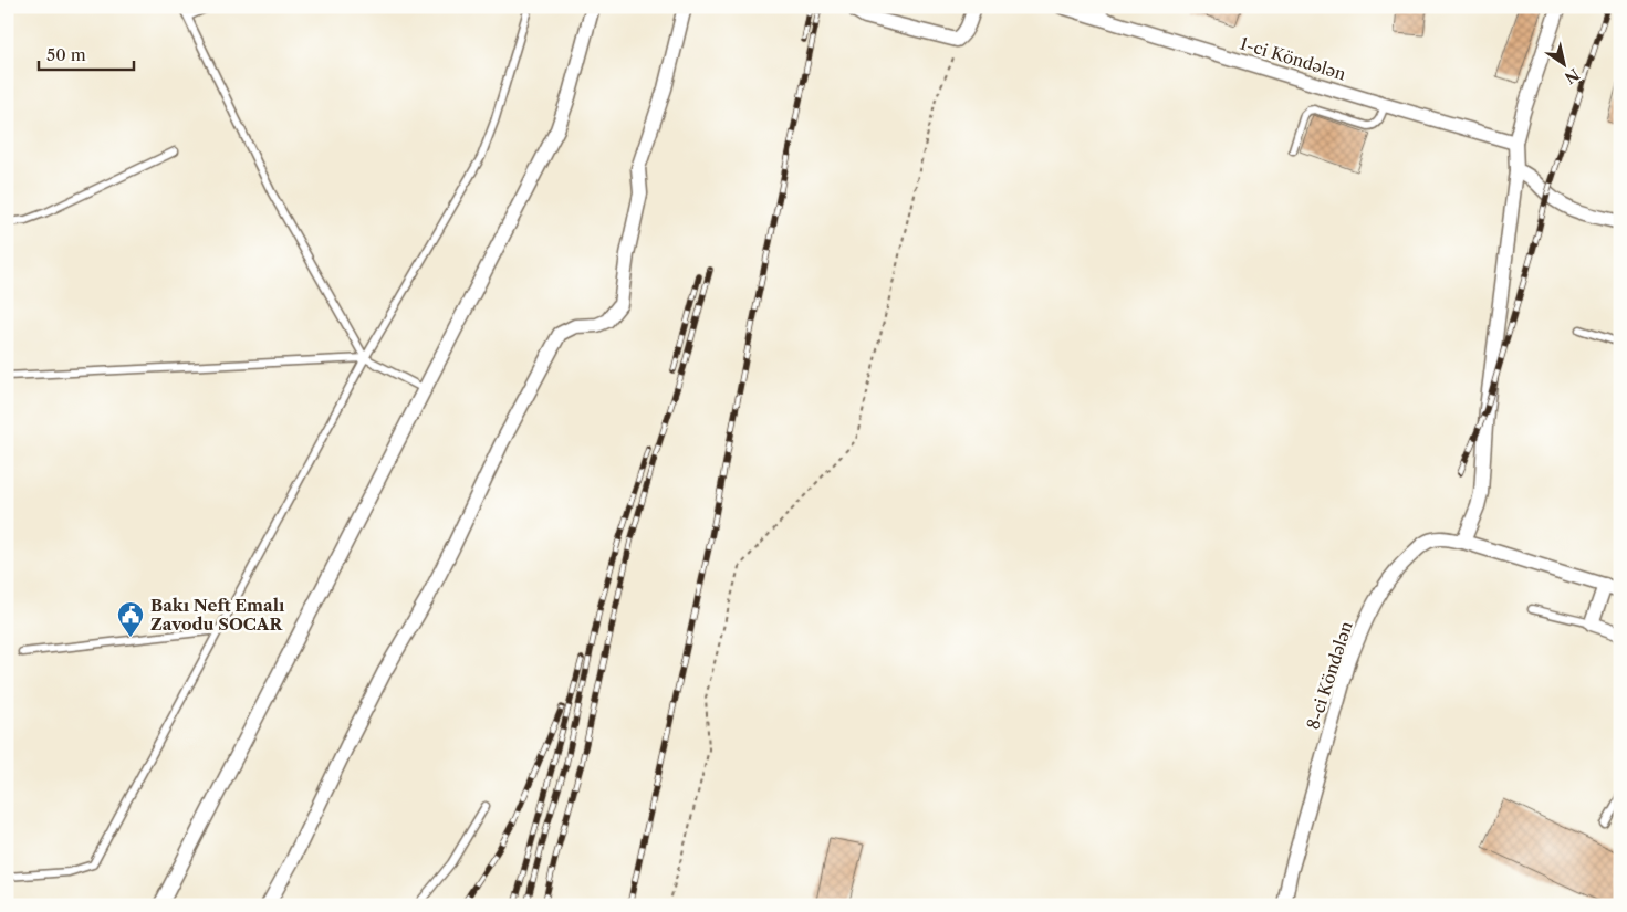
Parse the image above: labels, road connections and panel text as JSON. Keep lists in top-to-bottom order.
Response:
{
  "streets": {
    "street": ["1-ci Köndələn", "8-ci Köndələn"]
  },
  "places": {
    "public building": ["Bakı Neft Emalı Zavodu SOCAR"]
  },
  "scale_bar": "50 m",
  "north": "bottom right"
}
